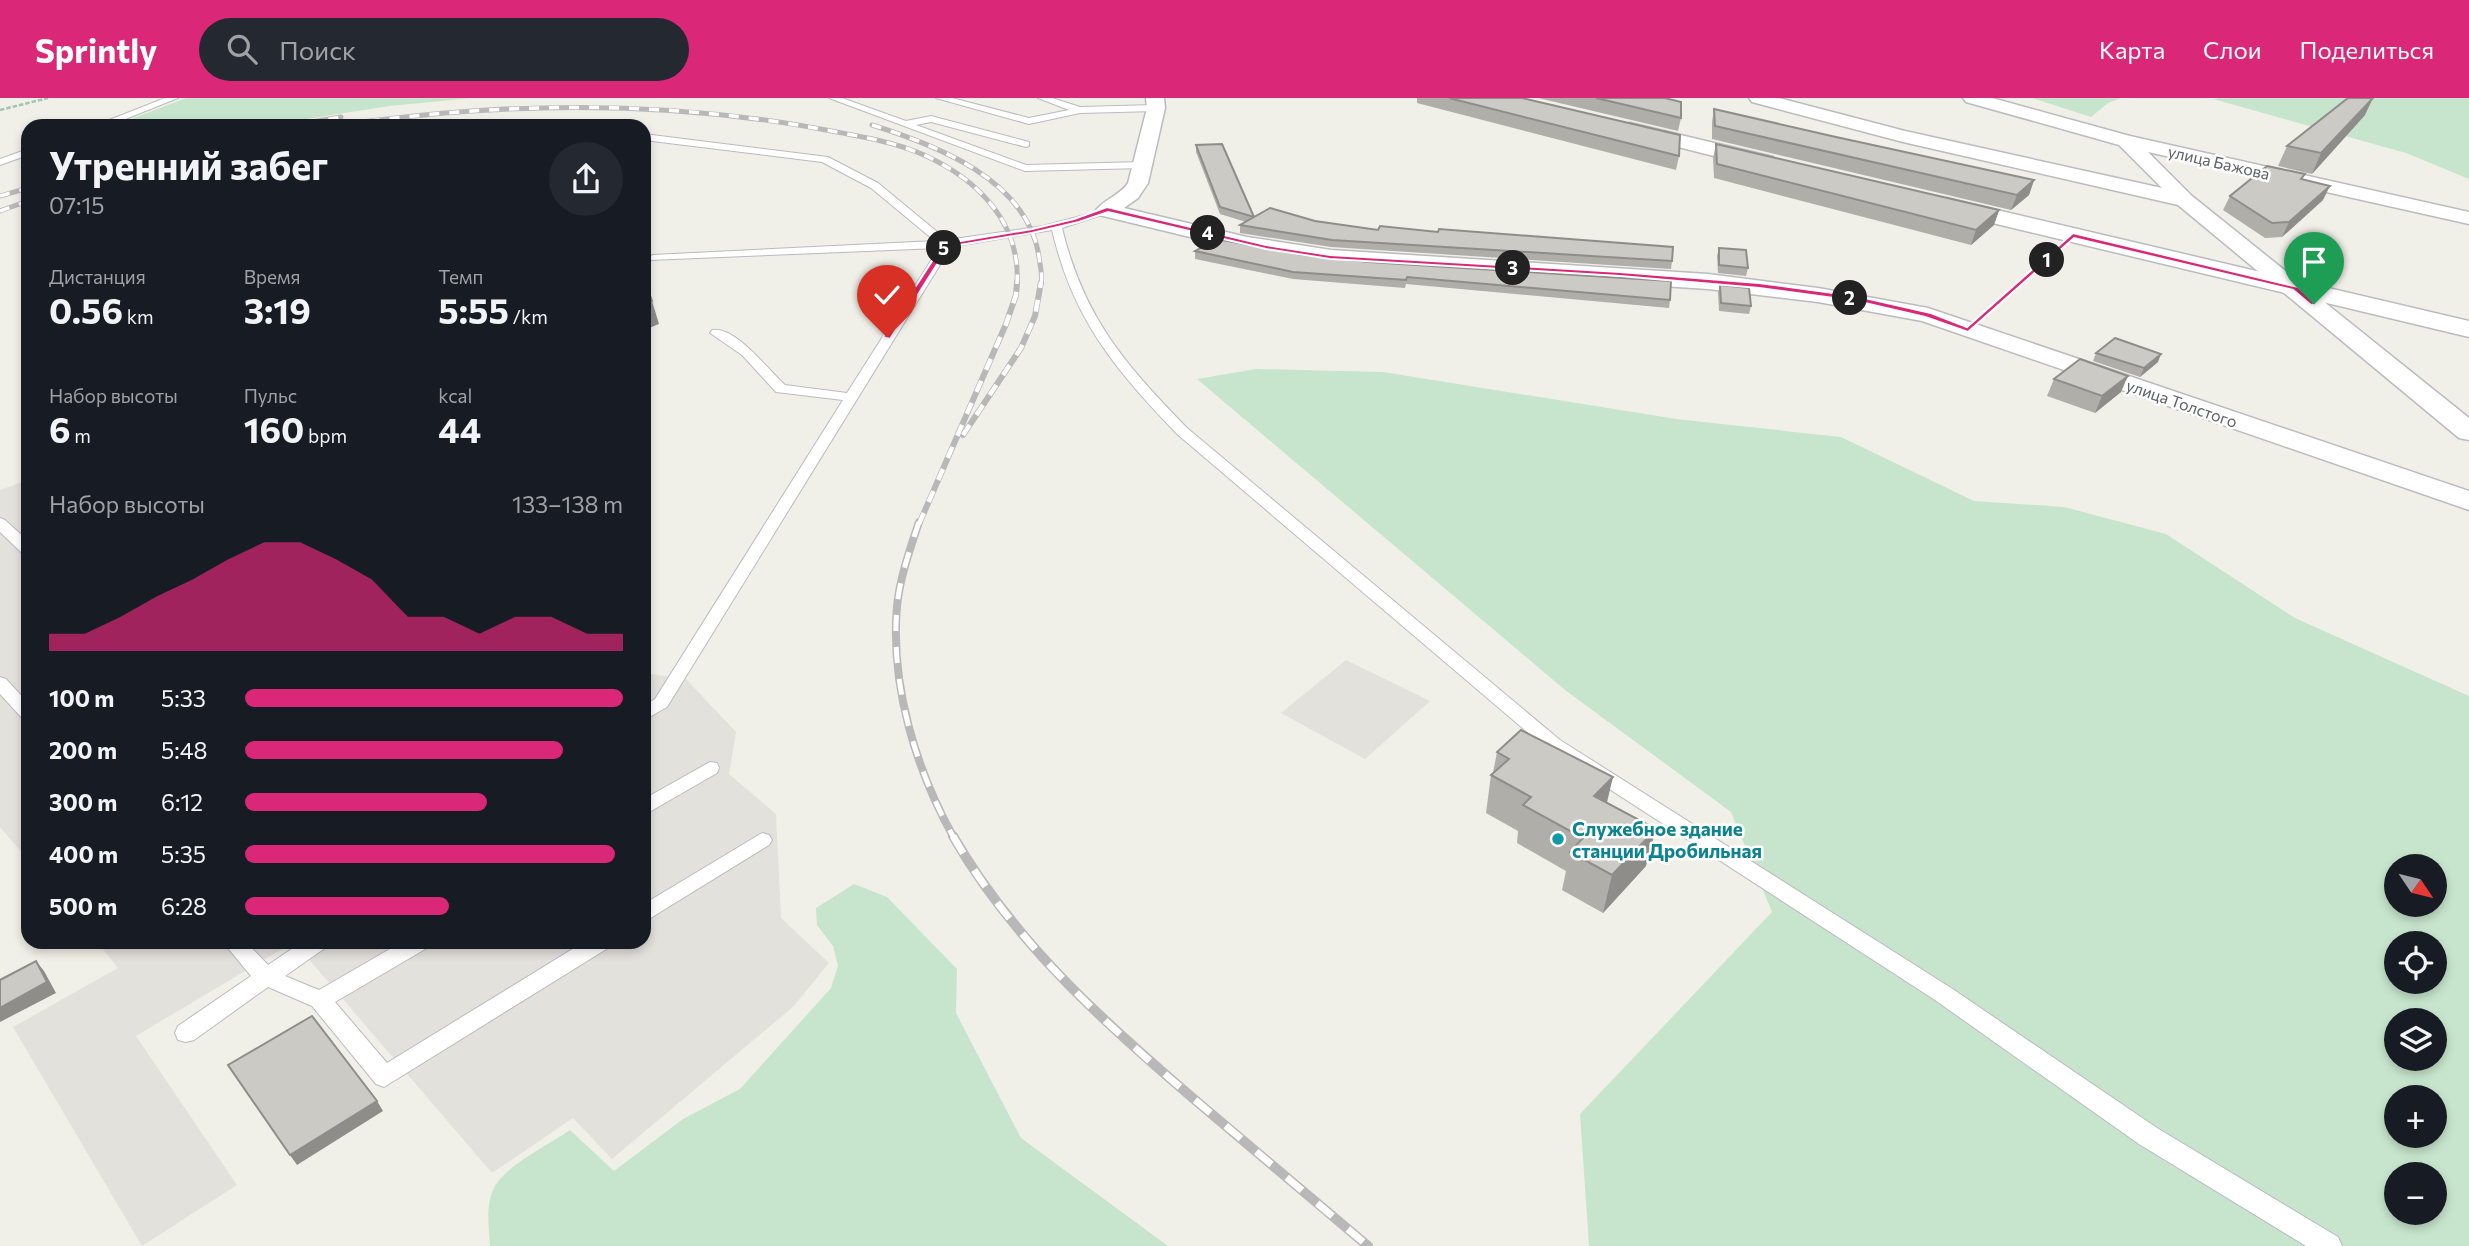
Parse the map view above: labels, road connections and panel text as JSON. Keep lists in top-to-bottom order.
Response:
{
  "streets": {
    "street": ["улица Бажова", "улица Толстого"]
  },
  "places": ["Служебное здание станции Дробильная"],
  "north": "bottom right",
  "page": {
    "header": "Sprintly",
    "search": "Поиск",
    "nav": ["Карта", "Слои", "Поделиться"],
    "heading": ["Утренний забег", "07:15"],
    "pins": [
      "4",
      "5",
      "1",
      "3",
      "2"
    ],
    "stats": [
      ["Дистанция", "0.56 km"],
      ["Время", "3:19"],
      ["Темп", "5:55 /km"],
      ["Набор высоты", "6 m"],
      ["Пульс", "160 bpm"],
      ["kcal", "44"]
    ],
    "chart": ["Набор высоты", "133–138 m"],
    "list": [
      {
        "name": "100 m",
        "note": "5:33"
      },
      {
        "name": "200 m",
        "note": "5:48"
      },
      {
        "name": "300 m",
        "note": "6:12"
      },
      {
        "name": "400 m",
        "note": "5:35"
      },
      {
        "name": "500 m",
        "note": "6:28"
      }
    ],
    "map_buttons": ["+", "−"]
  }
}
